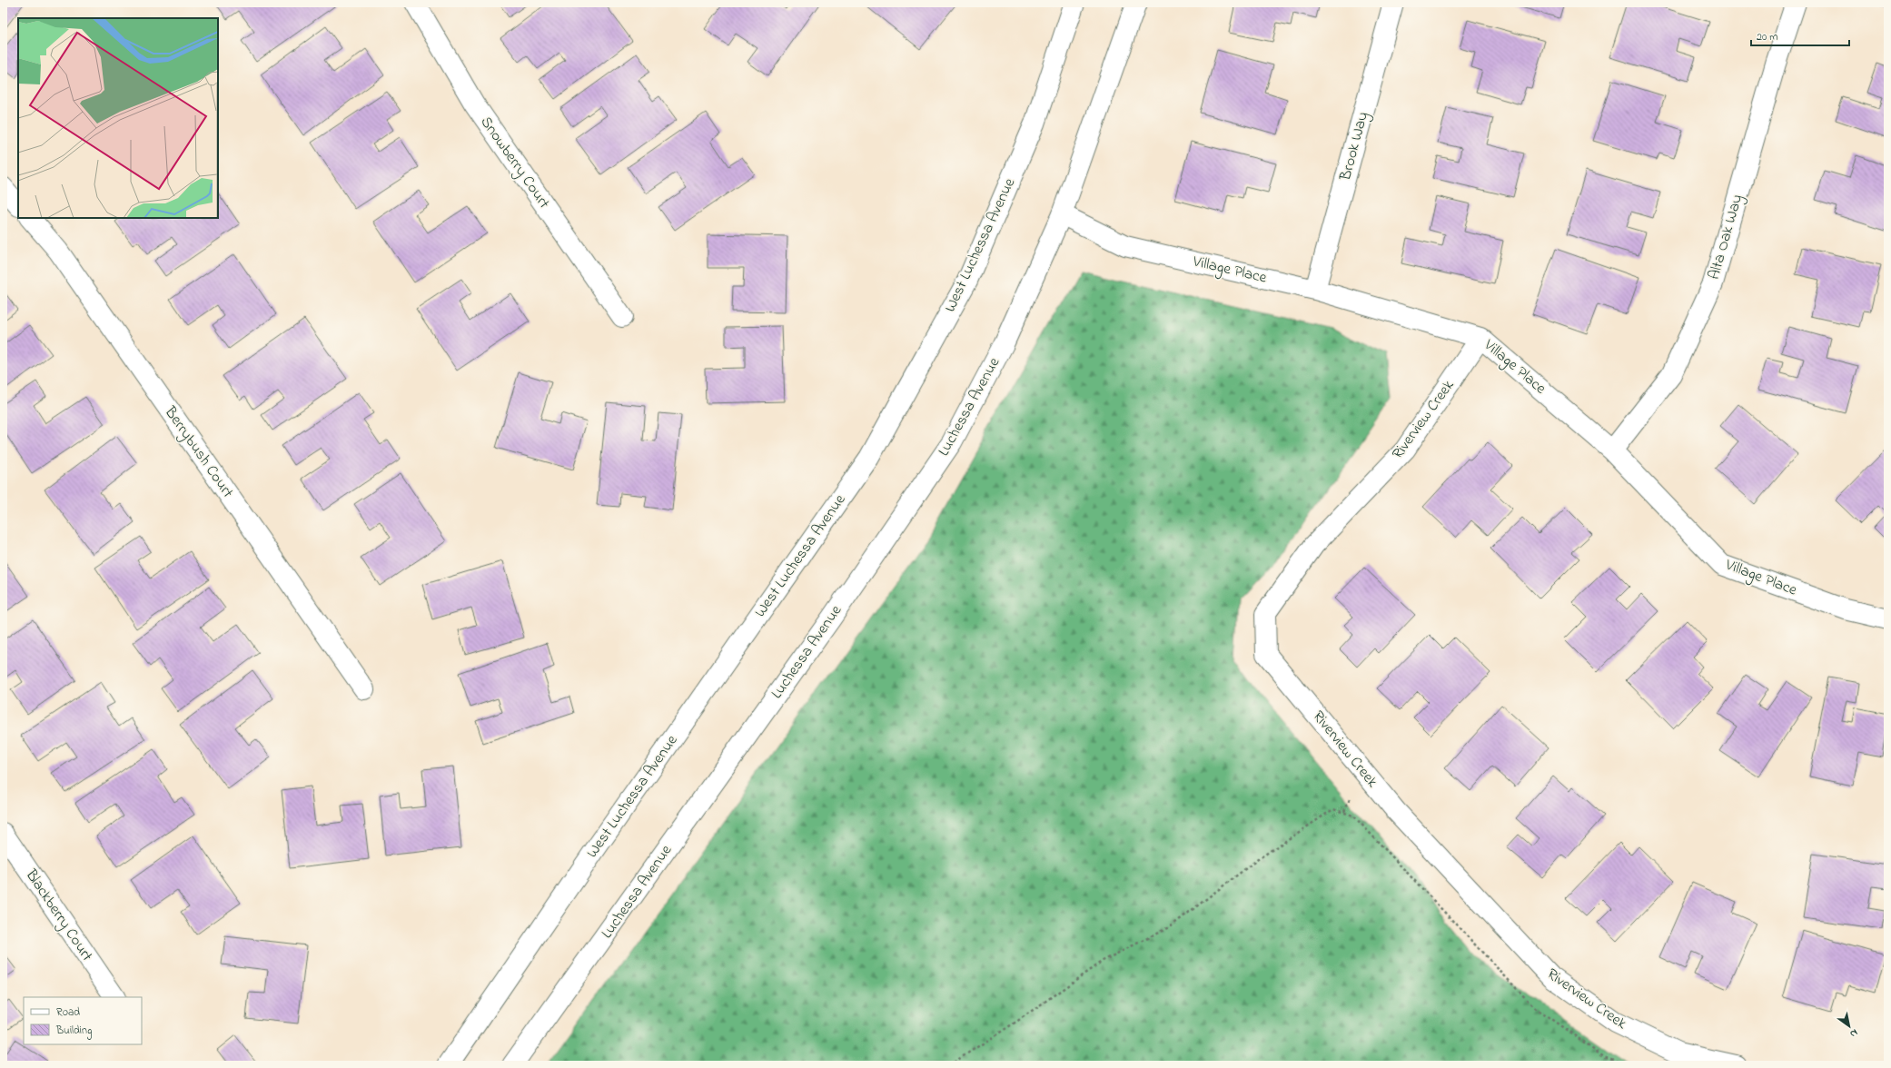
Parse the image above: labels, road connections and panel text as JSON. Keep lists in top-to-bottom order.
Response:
{
  "streets": {
    "street": [
      "Brook Way",
      "Snowberry Court",
      "Alta Oak Way",
      "West Luchessa Avenue",
      "Village Place",
      "Luchessa Avenue",
      "Riverview Creek",
      "Berrybush Court",
      "Blackberry Court"
    ]
  },
  "crossings": [
    ["Brook Way", "Village Place"],
    ["Alta Oak Way", "Village Place"],
    ["Village Place", "Luchessa Avenue"],
    ["Village Place", "Riverview Creek"]
  ],
  "legend": ["Road", "Building"],
  "scale_bar": "20 m",
  "north": "bottom right"
}
